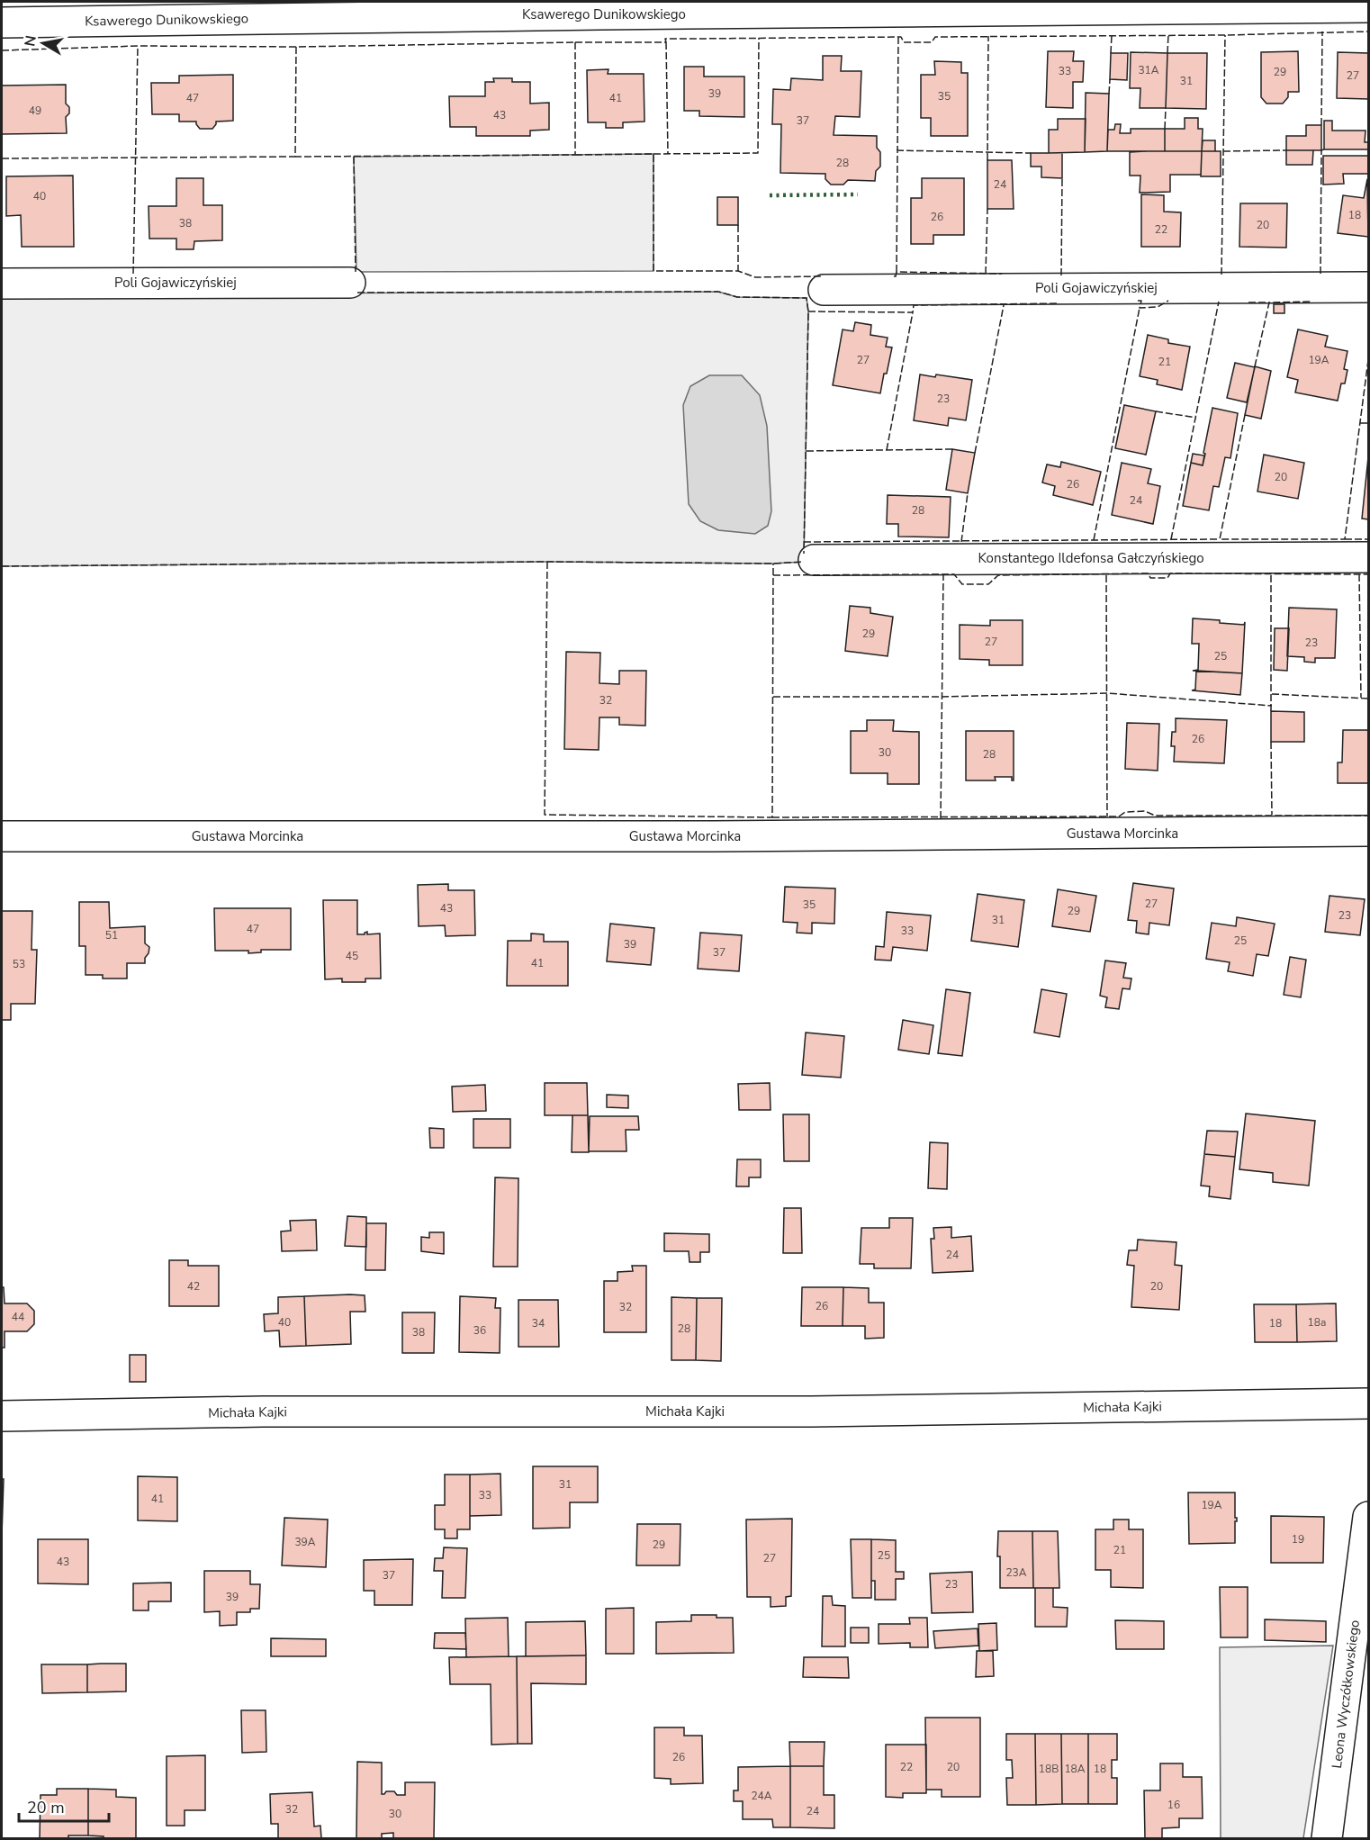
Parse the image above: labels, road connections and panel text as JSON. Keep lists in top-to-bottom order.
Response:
{
  "streets": {
    "street": [
      "Ksawerego Dunikowskiego",
      "Poli Gojawiczyńskiej",
      "Konstantego Ildefonsa Gałczyńskiego",
      "Gustawa Morcinka",
      "Michała Kajki",
      "Leona Wyczółkowskiego"
    ]
  },
  "house_numbers": [
    "31A",
    "33",
    "29",
    "27",
    "31",
    "39",
    "35",
    "47",
    "41",
    "49",
    "43",
    "37",
    "28",
    "24",
    "40",
    "18",
    "26",
    "38",
    "20",
    "22",
    "27",
    "19A",
    "21",
    "23",
    "20",
    "26",
    "24",
    "28",
    "29",
    "27",
    "23",
    "25",
    "32",
    "26",
    "30",
    "28",
    "27",
    "35",
    "43",
    "29",
    "23",
    "31",
    "47",
    "33",
    "51",
    "25",
    "39",
    "37",
    "45",
    "41",
    "53",
    "24",
    "42",
    "20",
    "26",
    "32",
    "44",
    "40",
    "18a",
    "34",
    "18",
    "28",
    "36",
    "38",
    "31",
    "33",
    "41",
    "19A",
    "19",
    "39A",
    "29",
    "21",
    "25",
    "27",
    "43",
    "23A",
    "37",
    "23",
    "39",
    "26",
    "22",
    "20",
    "18B",
    "18A",
    "18",
    "24A",
    "16",
    "32",
    "24",
    "30"
  ],
  "scale_bar": "20 m",
  "north": "left"
}
